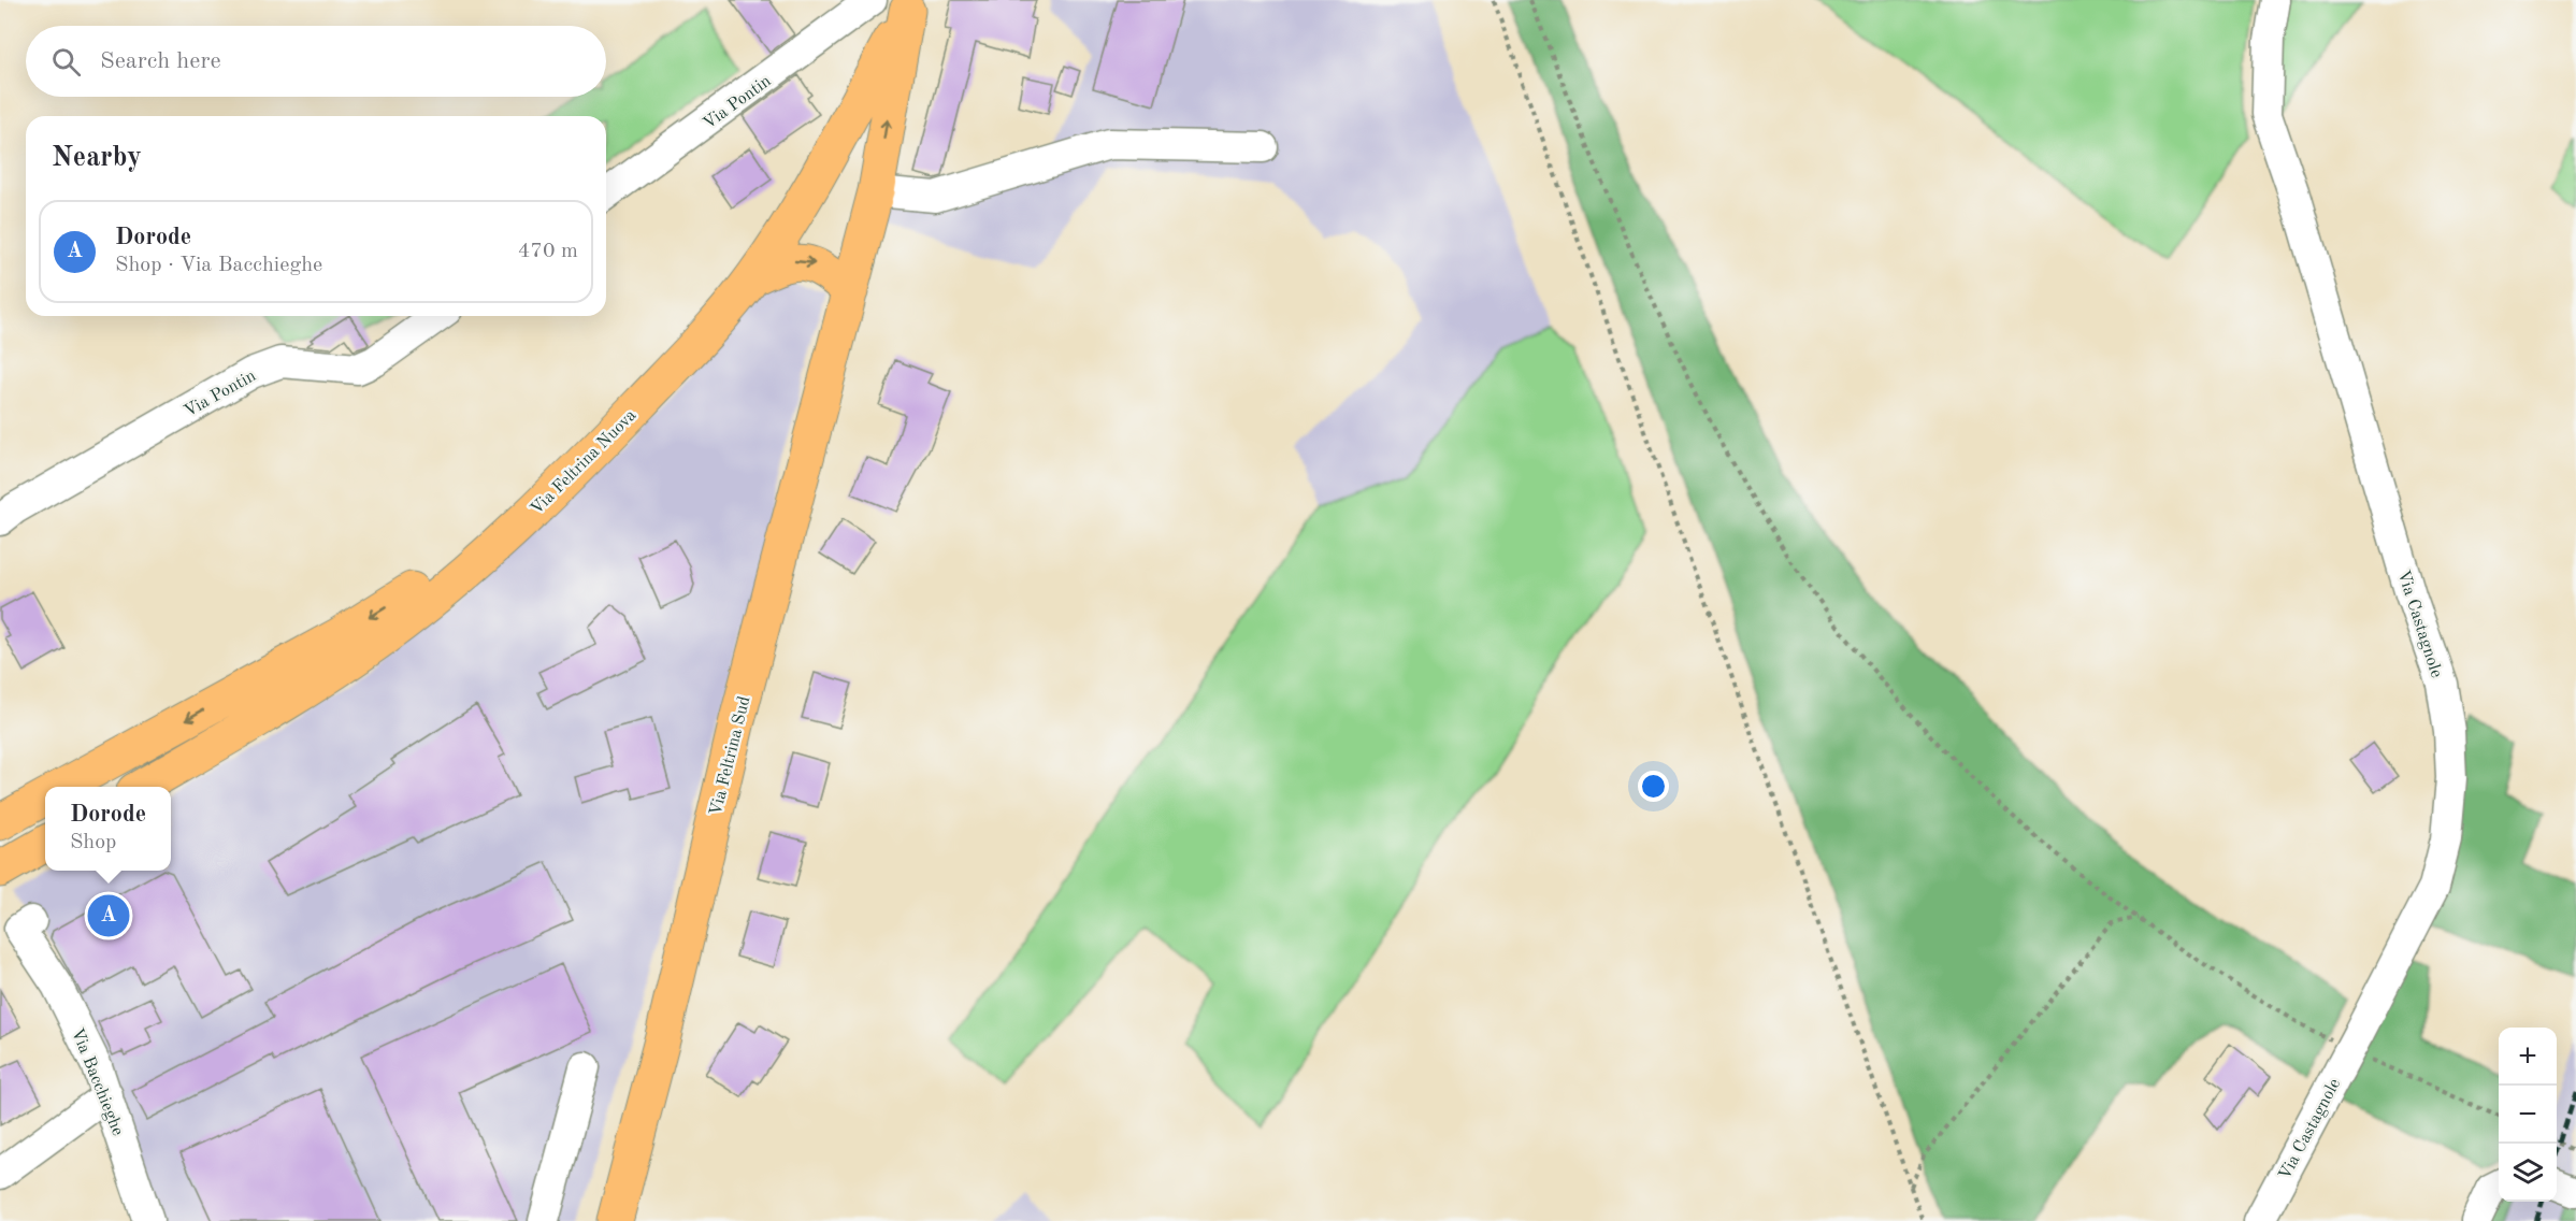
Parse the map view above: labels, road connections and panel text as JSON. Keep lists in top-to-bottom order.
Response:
{
  "streets": {
    "main road": ["Via Feltrina Nuova", "Via Feltrina Sud"],
    "street": ["Via Pontin", "Via Castagnole", "Via Bacchieghe"]
  },
  "crossings": [
    ["Via Feltrina Nuova", "Via Feltrina Sud"]
  ],
  "page": {
    "search": "Search here",
    "heading": "Nearby",
    "list": [
      {
        "mark": "A",
        "name": "Dorode",
        "note": "Shop · Via Bacchieghe",
        "value": "470 m"
      }
    ],
    "popup": ["Dorode", "Shop"],
    "pins": "A",
    "map_buttons": ["+", "−"]
  }
}
